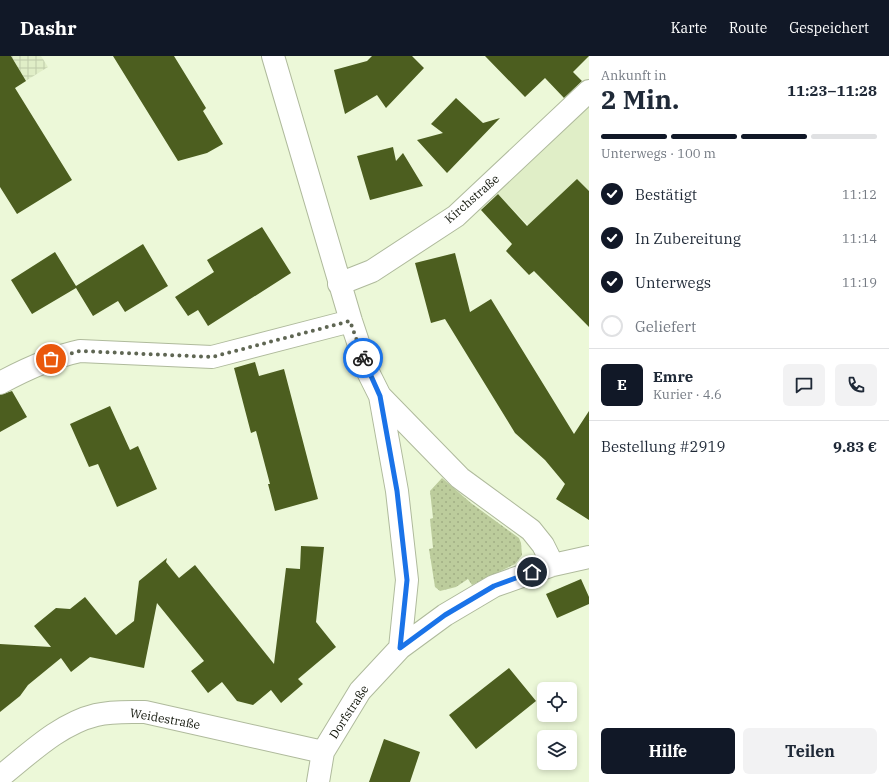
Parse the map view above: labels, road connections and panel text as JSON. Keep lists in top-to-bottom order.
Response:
{
  "streets": {
    "street": ["Kirchstraße", "Dorfstraße", "Weidestraße"]
  },
  "crossings": [
    ["Dorfstraße", "Weidestraße"]
  ],
  "page": {
    "header": "Dashr",
    "nav": ["Karte", "Route", "Gespeichert"],
    "heading": ["2 Min.", "Ankunft in", "11:23–11:28"],
    "panel": [
      "Emre",
      "Kurier · 4.6",
      "Bestellung #2919",
      "9.83 €"
    ],
    "bar": "Unterwegs · 100 m",
    "list": [
      ["Bestätigt", "11:12"],
      ["In Zubereitung", "11:14"],
      ["Unterwegs", "11:19"],
      "Geliefert"
    ],
    "round": "E",
    "buttons": ["Hilfe", "Teilen"]
  }
}
